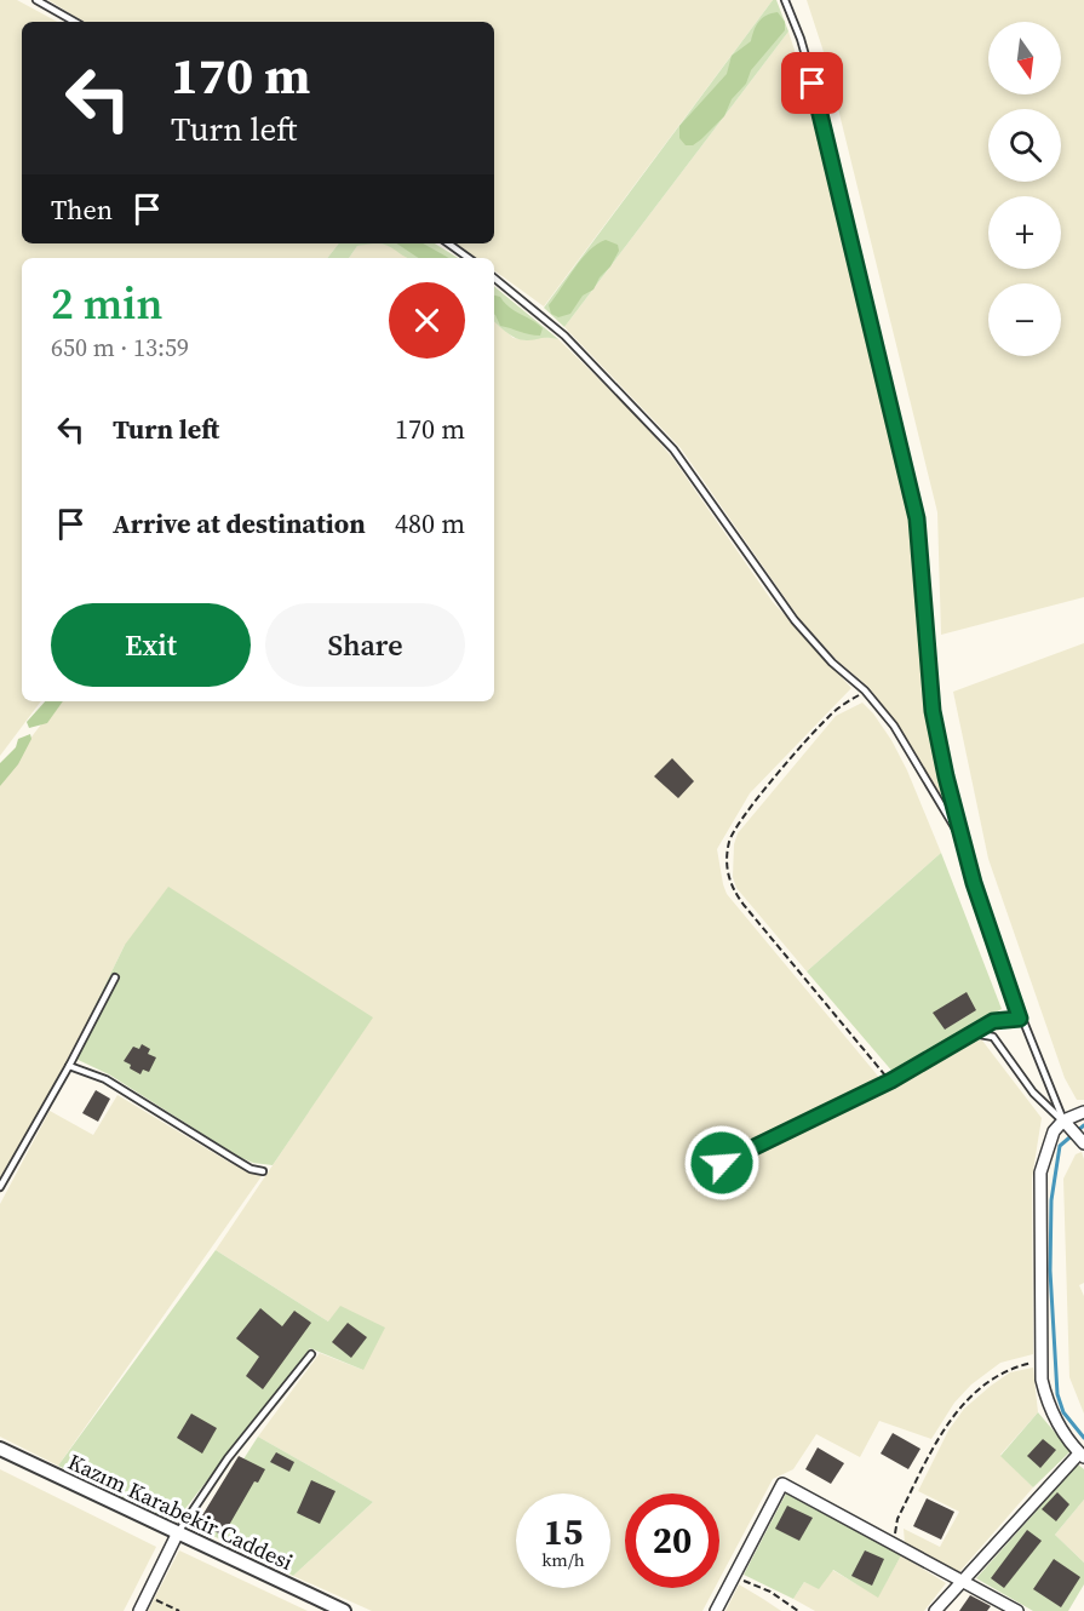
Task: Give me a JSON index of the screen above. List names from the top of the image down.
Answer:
{
  "streets": {
    "street": ["Kazım Karabekir Caddesi"]
  },
  "north": "bottom",
  "page": {
    "map_buttons": ["+", "−"],
    "turn": ["170 m", "Turn left"],
    "then": "Then",
    "heading": ["2 min", "650 m · 13:59"],
    "list": [
      {
        "name": "Turn left",
        "value": "170 m"
      },
      {
        "name": "Arrive at destination",
        "value": "480 m"
      }
    ],
    "buttons": ["Exit", "Share"],
    "speed": "15 km/h",
    "limit": "20"
  }
}
